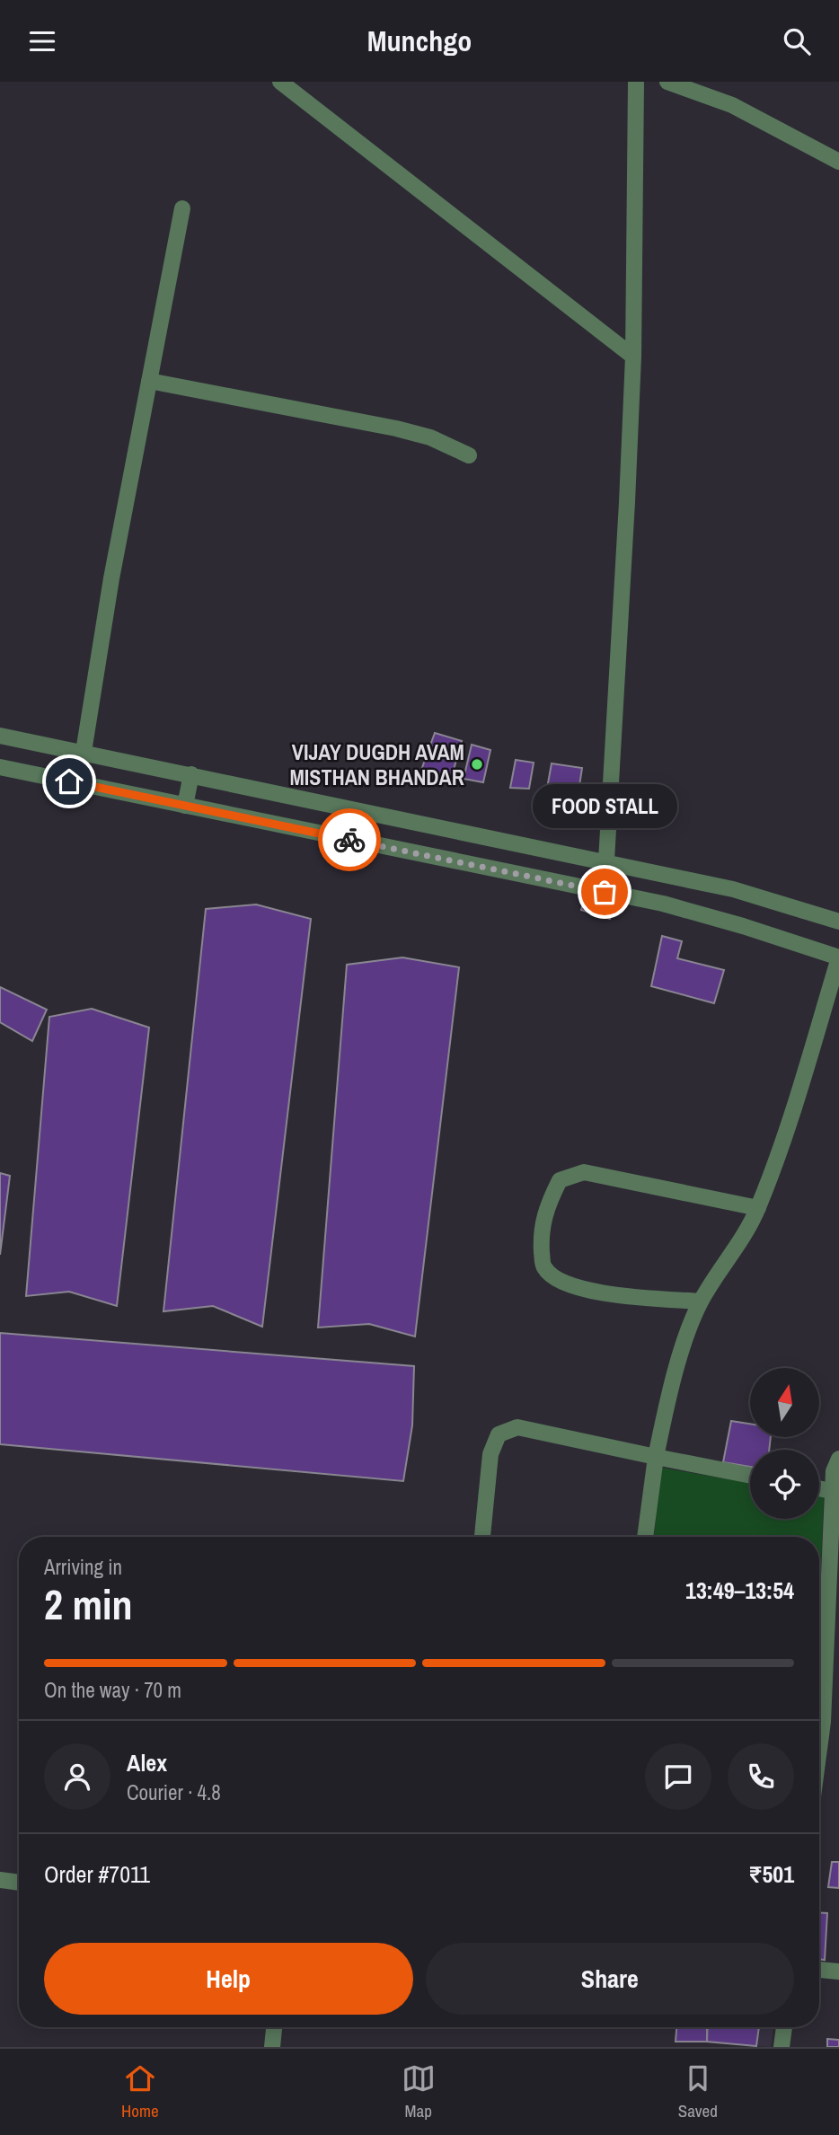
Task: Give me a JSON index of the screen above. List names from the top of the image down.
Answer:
{
  "places": ["VIJAY DUGDH AVAM MISTHAN BHANDAR", "FOOD STALL"],
  "north": "top",
  "page": {
    "header": "Munchgo",
    "bubble": "FOOD STALL",
    "heading": ["2 min", "Arriving in", "13:49–13:54"],
    "panel": [
      "Alex",
      "Courier · 4.8",
      "Order #7011",
      "₹501"
    ],
    "bar": "On the way · 70 m",
    "buttons": ["Help", "Share"],
    "tabs": ["Home", "Map", "Saved"]
  }
}
